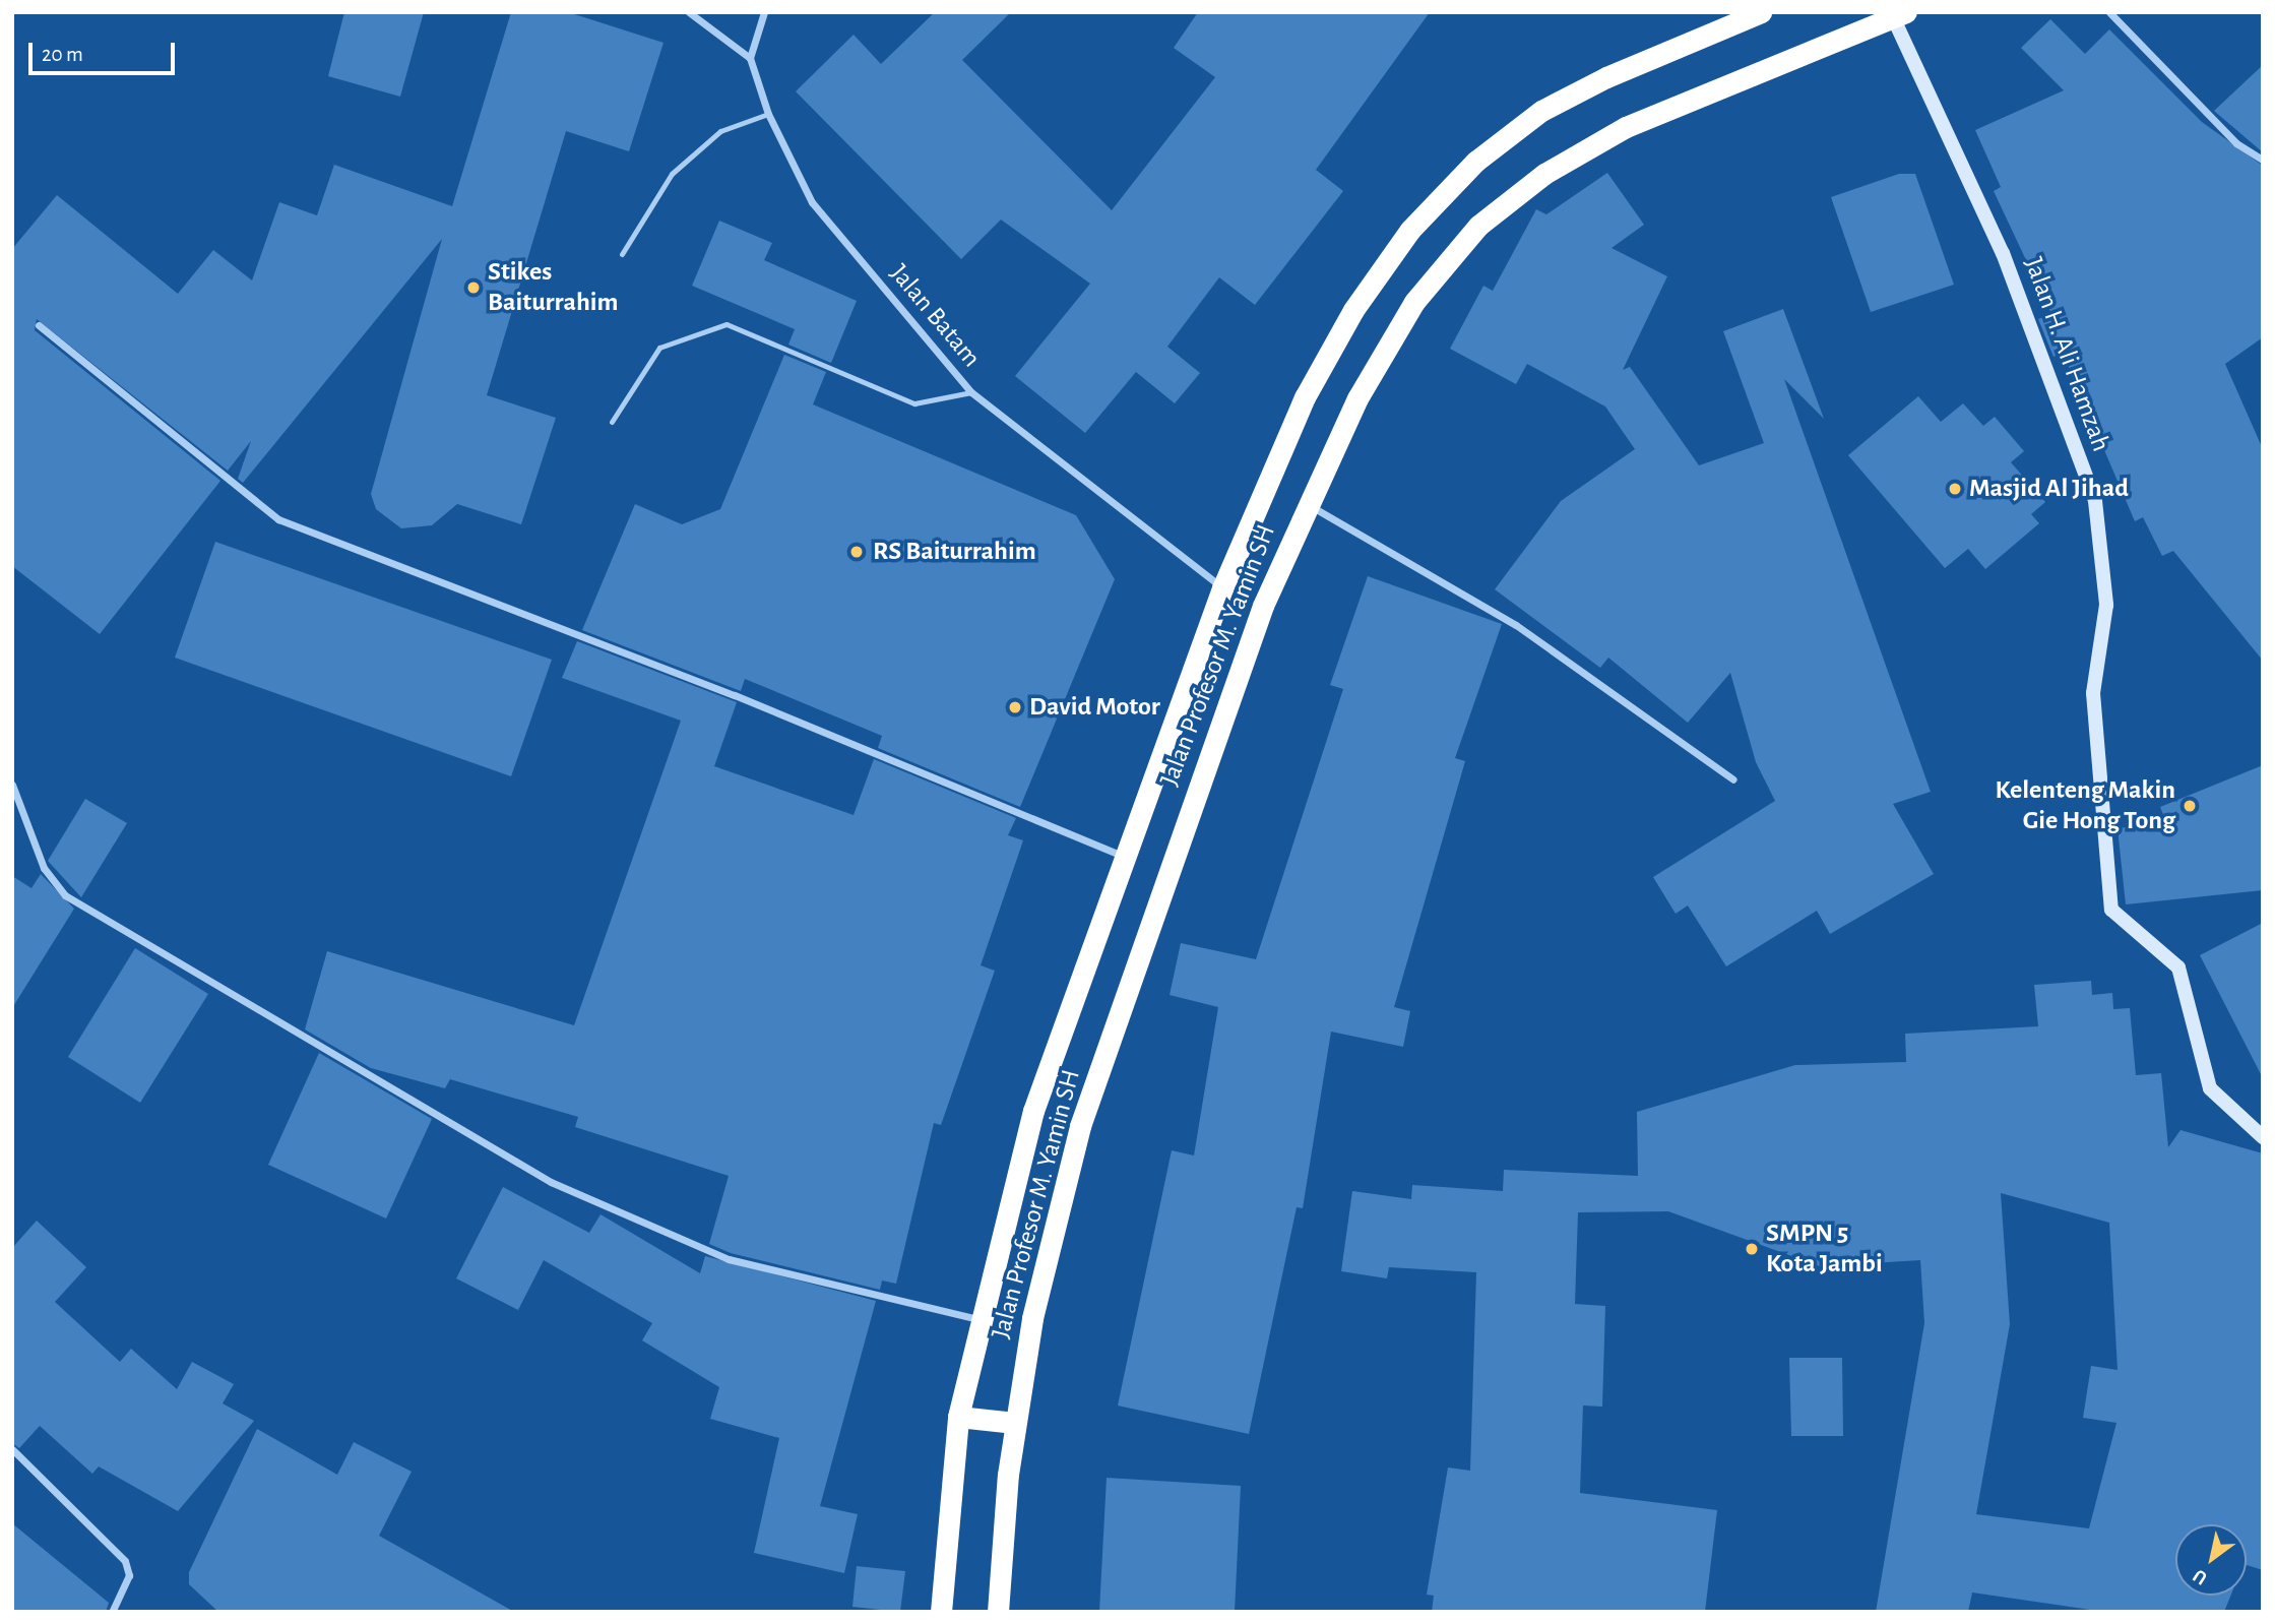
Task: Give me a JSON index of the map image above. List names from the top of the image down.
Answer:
{
  "streets": {
    "highway": ["Jalan Profesor M. Yamin SH"],
    "street": ["Jalan Batam", "Jalan H. Ali Hamzah"]
  },
  "crossings": [
    ["Jalan Batam", "Jalan Profesor M. Yamin SH"],
    ["Jalan H. Ali Hamzah", "Jalan Profesor M. Yamin SH"]
  ],
  "places": [
    "Stikes Baiturrahim",
    "Masjid Al Jihad",
    "RS Baiturrahim",
    "David Motor",
    "Kelenteng Makin Gie Hong Tong",
    "SMPN 5 Kota Jambi"
  ],
  "scale_bar": "20 m",
  "north": "bottom left"
}
